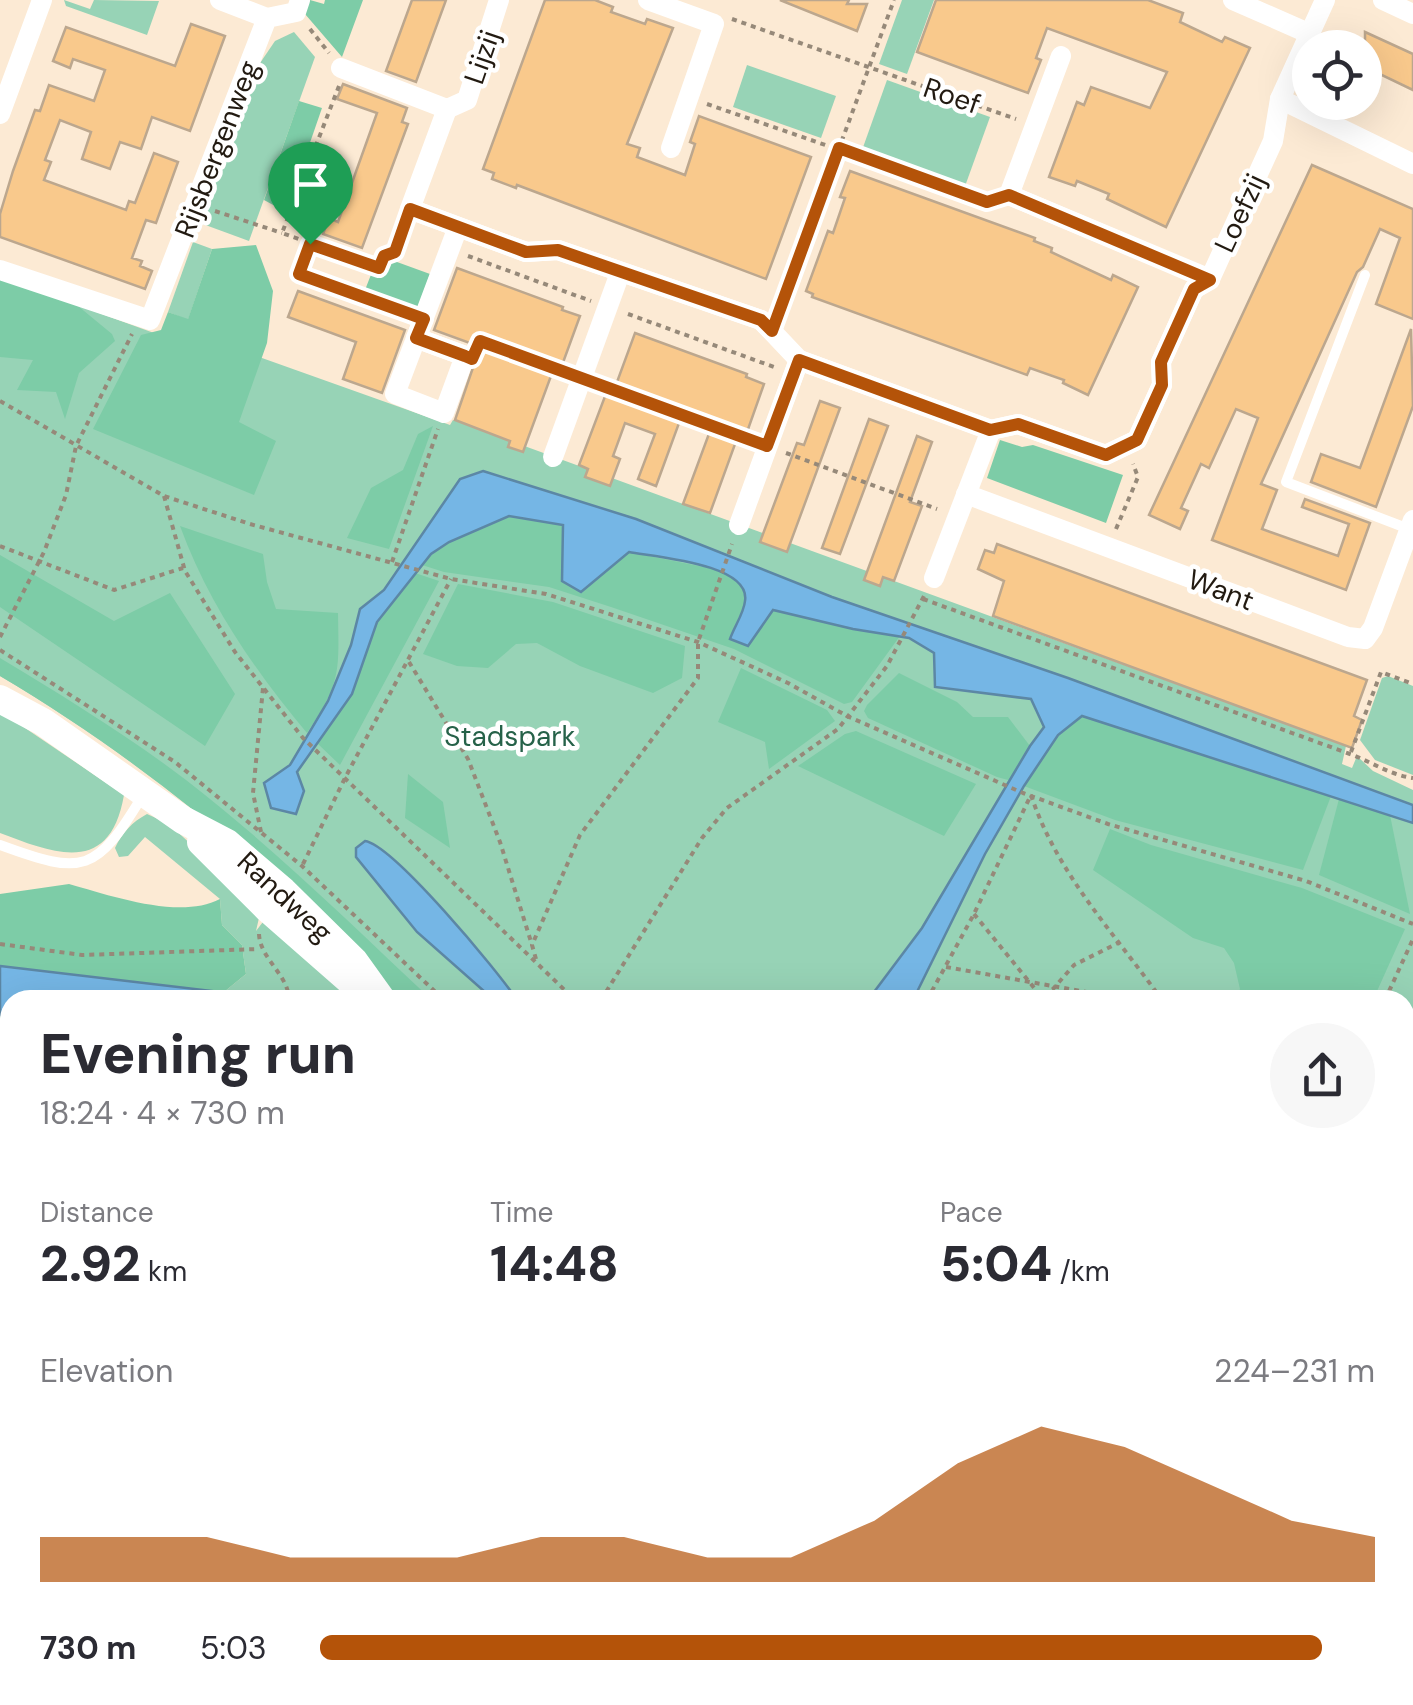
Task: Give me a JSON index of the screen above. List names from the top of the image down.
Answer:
{
  "streets": {
    "main road": ["Randweg"],
    "street": [
      "Lijzij",
      "Rijsbergenweg",
      "Loefzij",
      "Want"
    ],
    "path": ["Roef"]
  },
  "parks": ["Stadspark"],
  "page": {
    "heading": ["Evening run", "18:24 · 4 × 730 m"],
    "stats": [
      ["Distance", "2.92 km"],
      ["Time", "14:48"],
      ["Pace", "5:04 /km"]
    ],
    "chart": ["Elevation", "224–231 m"],
    "list": [
      {
        "name": "730 m",
        "note": "5:03"
      }
    ]
  }
}
